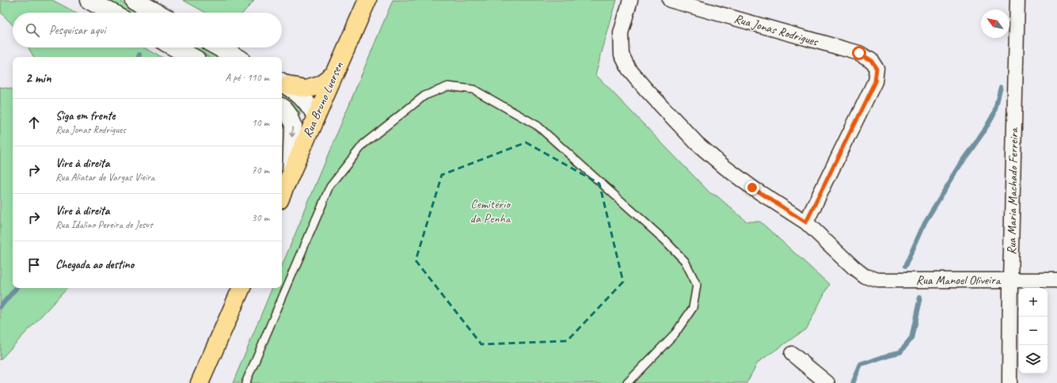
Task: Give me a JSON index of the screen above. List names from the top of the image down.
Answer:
{
  "streets": {
    "main road": ["Rua Bruno Luersen"],
    "street": ["Rua Jonas Rodrigues", "Rua Maria Machado Ferreira", "Rua Manoel Oliveira"]
  },
  "crossings": [
    ["Rua Jonas Rodrigues", "Rua Manoel Oliveira"],
    ["Rua Maria Machado Ferreira", "Rua Manoel Oliveira"]
  ],
  "parks": ["Cemitério da Penha"],
  "north": "top left",
  "page": {
    "search": "Pesquisar aqui",
    "heading": ["2 min", "A pé · 110 m"],
    "list": [
      ["Siga em frente", "Rua Jonas Rodrigues", "10 m"],
      ["Vire à direita", "Rua Aliatar de Vargas Vieira", "70 m"],
      ["Vire à direita", "Rua Idalino Pereira de Jesus", "30 m"],
      "Chegada ao destino"
    ],
    "map_buttons": ["+", "−"]
  }
}
